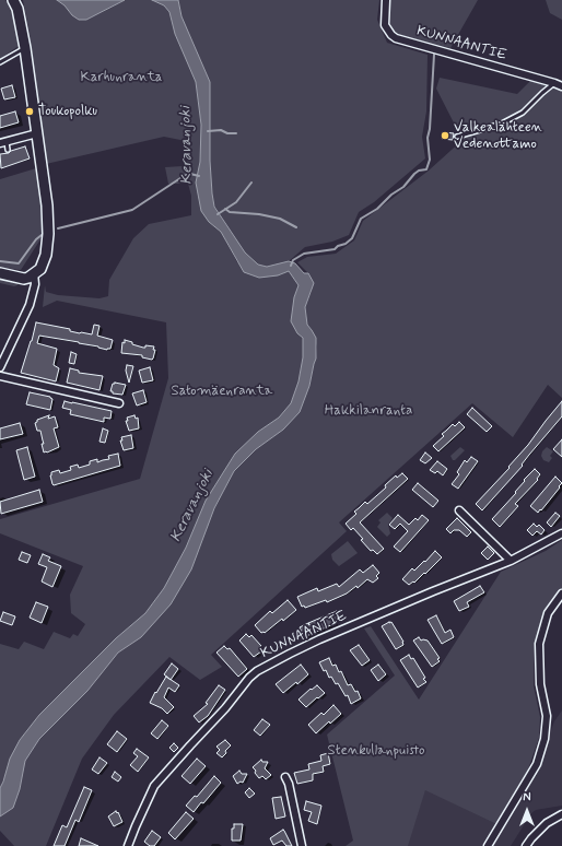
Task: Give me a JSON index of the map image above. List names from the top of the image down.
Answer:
{
  "streets": {
    "street": ["KUNNAANTIE"]
  },
  "water": ["Keravanjoki"],
  "parks": [
    "Karhunranta",
    "Satomäenranta",
    "Hakkilanranta",
    "Stenkullanpuisto"
  ],
  "places": ["Toukopolku", "Valkealähteen Vedenottamo"],
  "north": "top"
}
